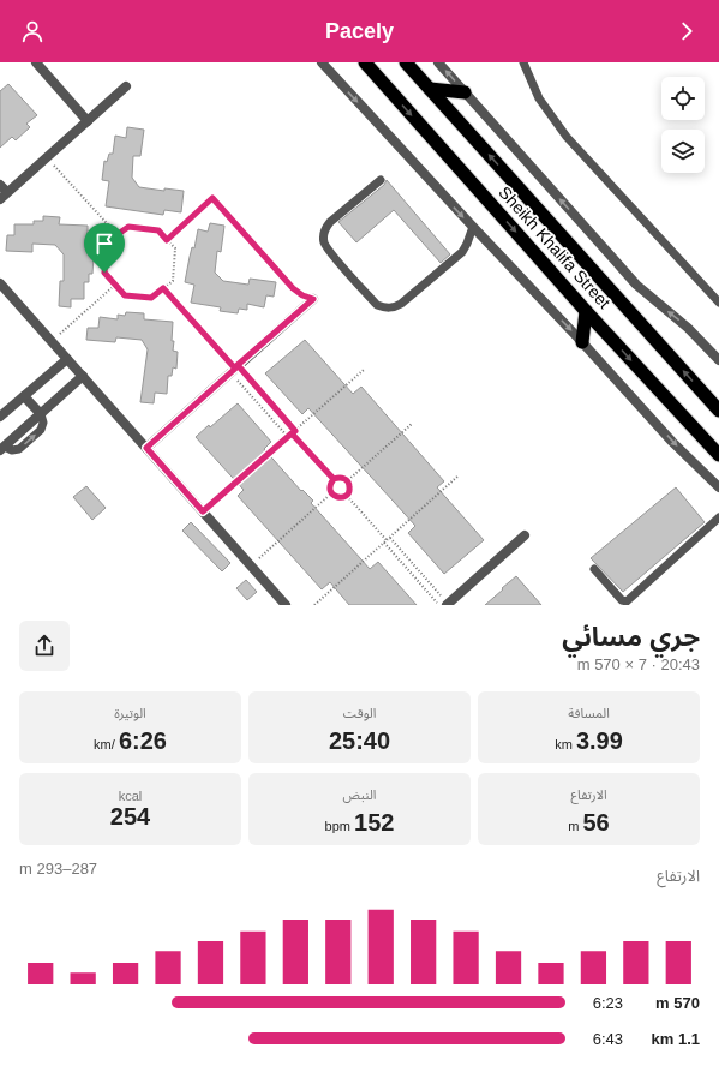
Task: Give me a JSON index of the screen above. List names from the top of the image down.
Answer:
{
  "streets": {
    "highway": ["Sheikh Khalifa Street"]
  },
  "page": {
    "header": "Pacely",
    "heading": ["جري مسائي", "20:43 · 7 × 570 m"],
    "stats": [
      ["المسافة", "3.99 km"],
      ["الوقت", "25:40"],
      ["الوتيرة", "6:26 /km"],
      ["الارتفاع", "56 m"],
      ["النبض", "152 bpm"],
      ["kcal", "254"]
    ],
    "chart": ["الارتفاع", "287–293 m"],
    "list": [
      {
        "name": "570 m",
        "note": "6:23"
      },
      {
        "name": "1.1 km",
        "note": "6:43"
      }
    ]
  }
}
